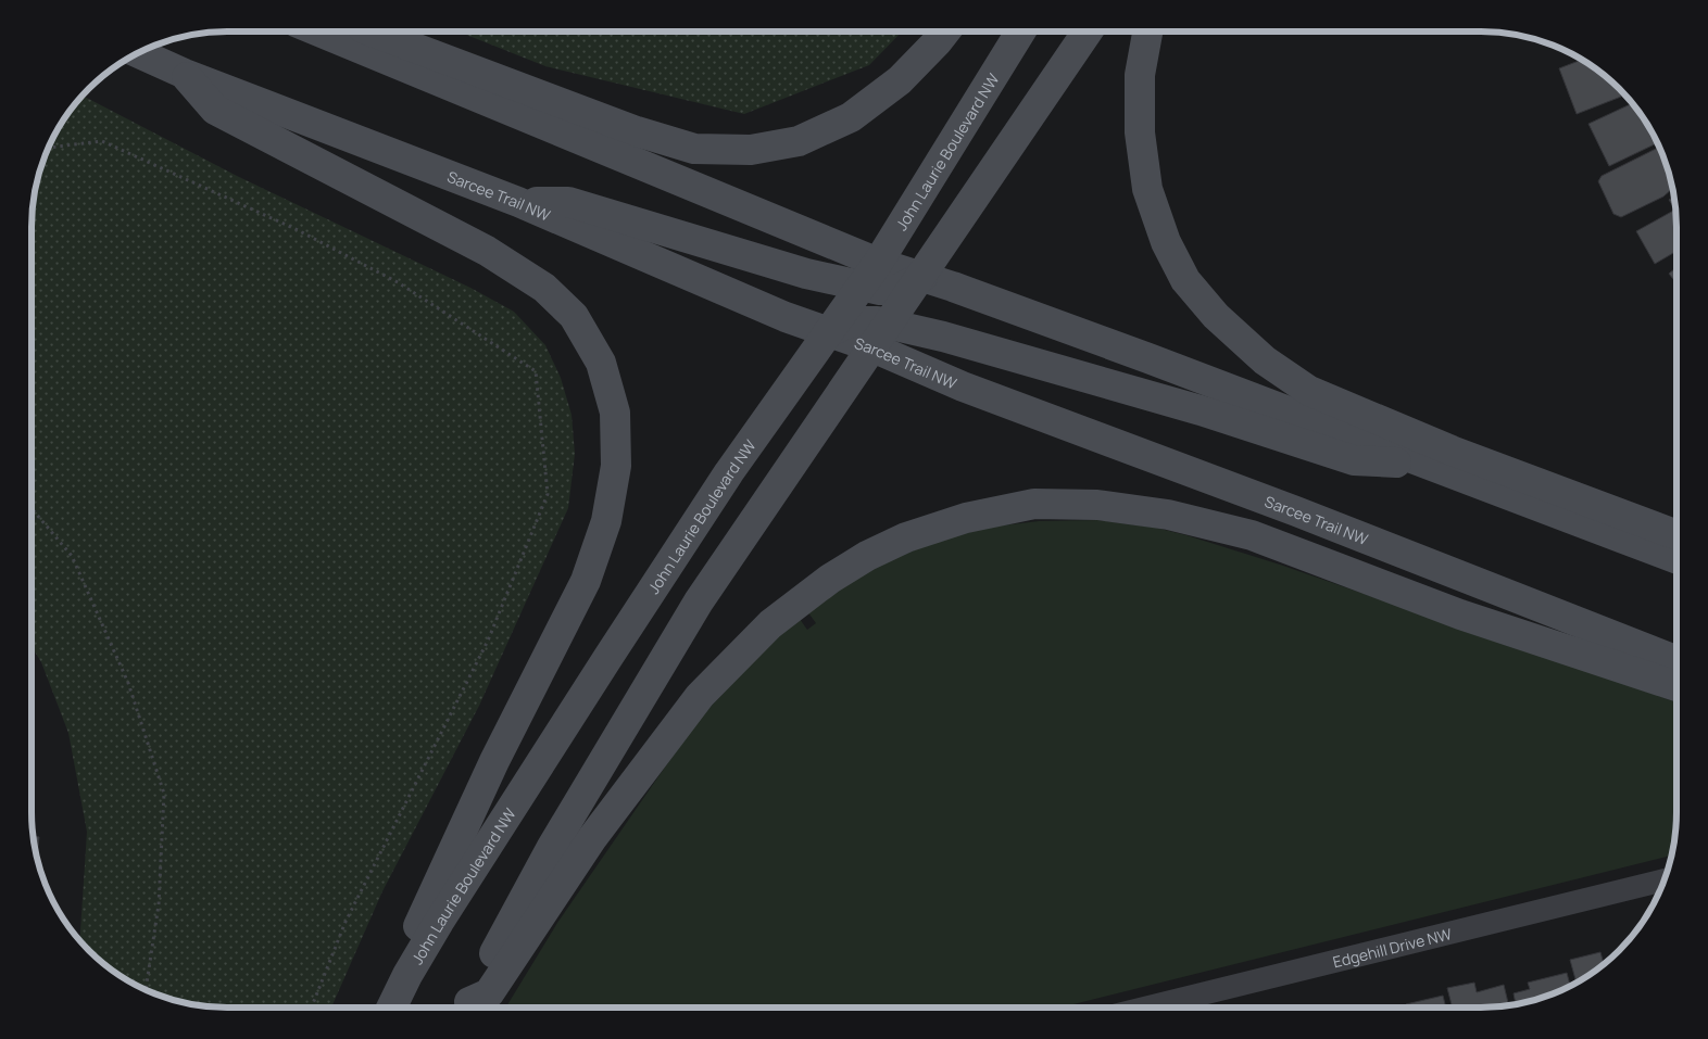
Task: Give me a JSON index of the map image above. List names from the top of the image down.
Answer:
{
  "streets": {
    "main road": ["John Laurie Boulevard NW", "Sarcee Trail NW"],
    "street": ["Edgehill Drive NW"]
  },
  "crossings": [
    ["John Laurie Boulevard NW", "Sarcee Trail NW"]
  ]
}
